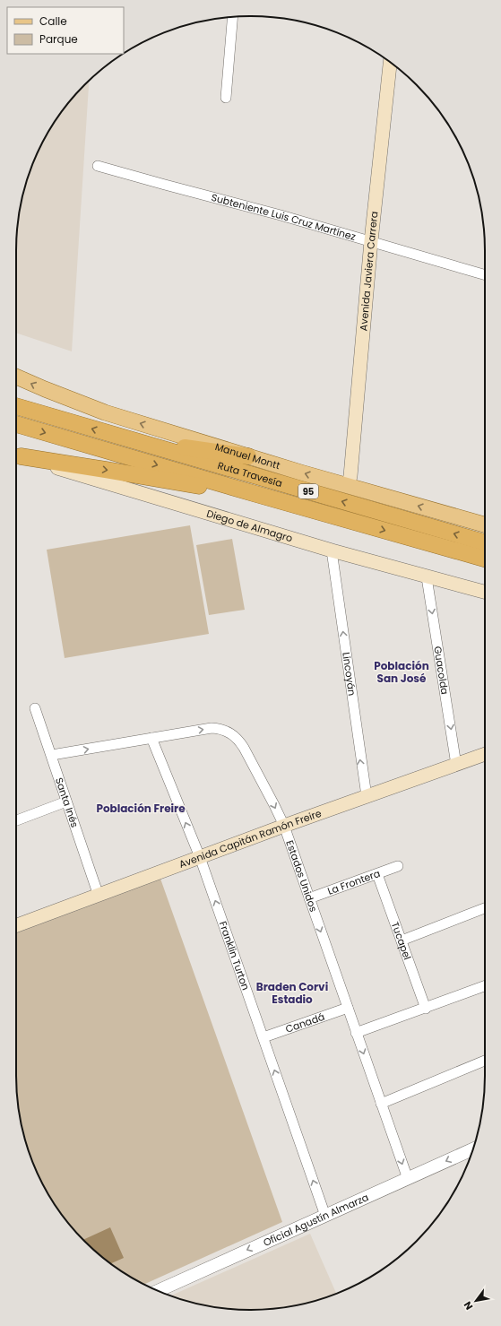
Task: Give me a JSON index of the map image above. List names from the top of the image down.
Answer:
{
  "streets": {
    "highway": ["Ruta Travesía", "95"],
    "main road": [
      "Avenida Javiera Carrera",
      "Manuel Montt",
      "Diego de Almagro",
      "Avenida Capitán Ramón Freire"
    ],
    "street": [
      "Subteniente Luis Cruz Martínez",
      "Guacolda",
      "Lincoyán",
      "Santa Inés",
      "Estados Unidos",
      "La Frontera",
      "Tucapel",
      "Franklin Turton",
      "Canadá",
      "Oficial Agustín Almarza"
    ]
  },
  "crossings": [
    ["Subteniente Luis Cruz Martínez", "Avenida Javiera Carrera"],
    ["Avenida Javiera Carrera", "Manuel Montt"],
    ["Diego de Almagro", "Guacolda"],
    ["Diego de Almagro", "Lincoyán"],
    ["Guacolda", "Avenida Capitán Ramón Freire"],
    ["Lincoyán", "Avenida Capitán Ramón Freire"],
    ["Santa Inés", "Avenida Capitán Ramón Freire"],
    ["Santa Inés", "Estados Unidos"],
    ["Avenida Capitán Ramón Freire", "Estados Unidos"],
    ["Avenida Capitán Ramón Freire", "Franklin Turton"],
    ["Estados Unidos", "La Frontera"],
    ["Estados Unidos", "Franklin Turton"],
    ["Estados Unidos", "Canadá"],
    ["Estados Unidos", "Oficial Agustín Almarza"],
    ["La Frontera", "Tucapel"],
    ["Franklin Turton", "Canadá"],
    ["Franklin Turton", "Oficial Agustín Almarza"]
  ],
  "one_way": [
    "Manuel Montt",
    "Guacolda",
    "Lincoyán",
    "Estados Unidos",
    "Franklin Turton",
    "Oficial Agustín Almarza"
  ],
  "districts": ["Población San José", "Población Freire", "Braden Corvi Estadio"],
  "legend": ["Calle", "Parque"],
  "north": "bottom left"
}
